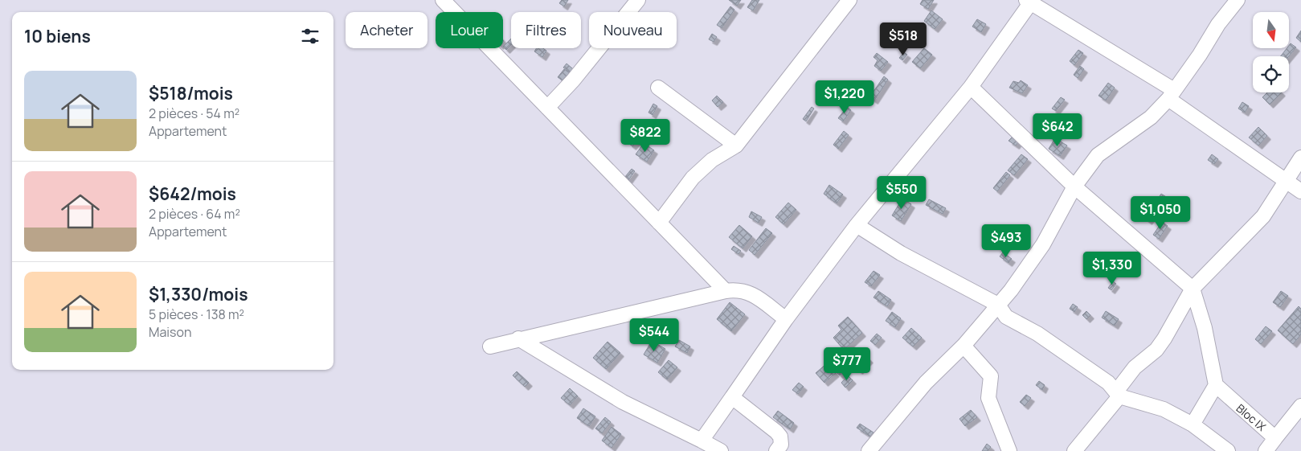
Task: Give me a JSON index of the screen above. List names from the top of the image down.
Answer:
{
  "streets": {
    "street": ["Bloc IX"]
  },
  "north": "bottom",
  "page": {
    "chip": [
      "Acheter",
      "Louer",
      "Filtres",
      "Nouveau"
    ],
    "heading": "10 biens",
    "price": [
      "$518",
      "$1,220",
      "$642",
      "$822",
      "$550",
      "$1,050",
      "$493",
      "$1,330",
      "$544",
      "$777"
    ],
    "list": [
      {
        "name": "$518/mois",
        "note": "2 pièces · 54 m² · Appartement"
      },
      {
        "name": "$642/mois",
        "note": "2 pièces · 64 m² · Appartement"
      },
      {
        "name": "$1,330/mois",
        "note": "5 pièces · 138 m² · Maison"
      }
    ]
  }
}
